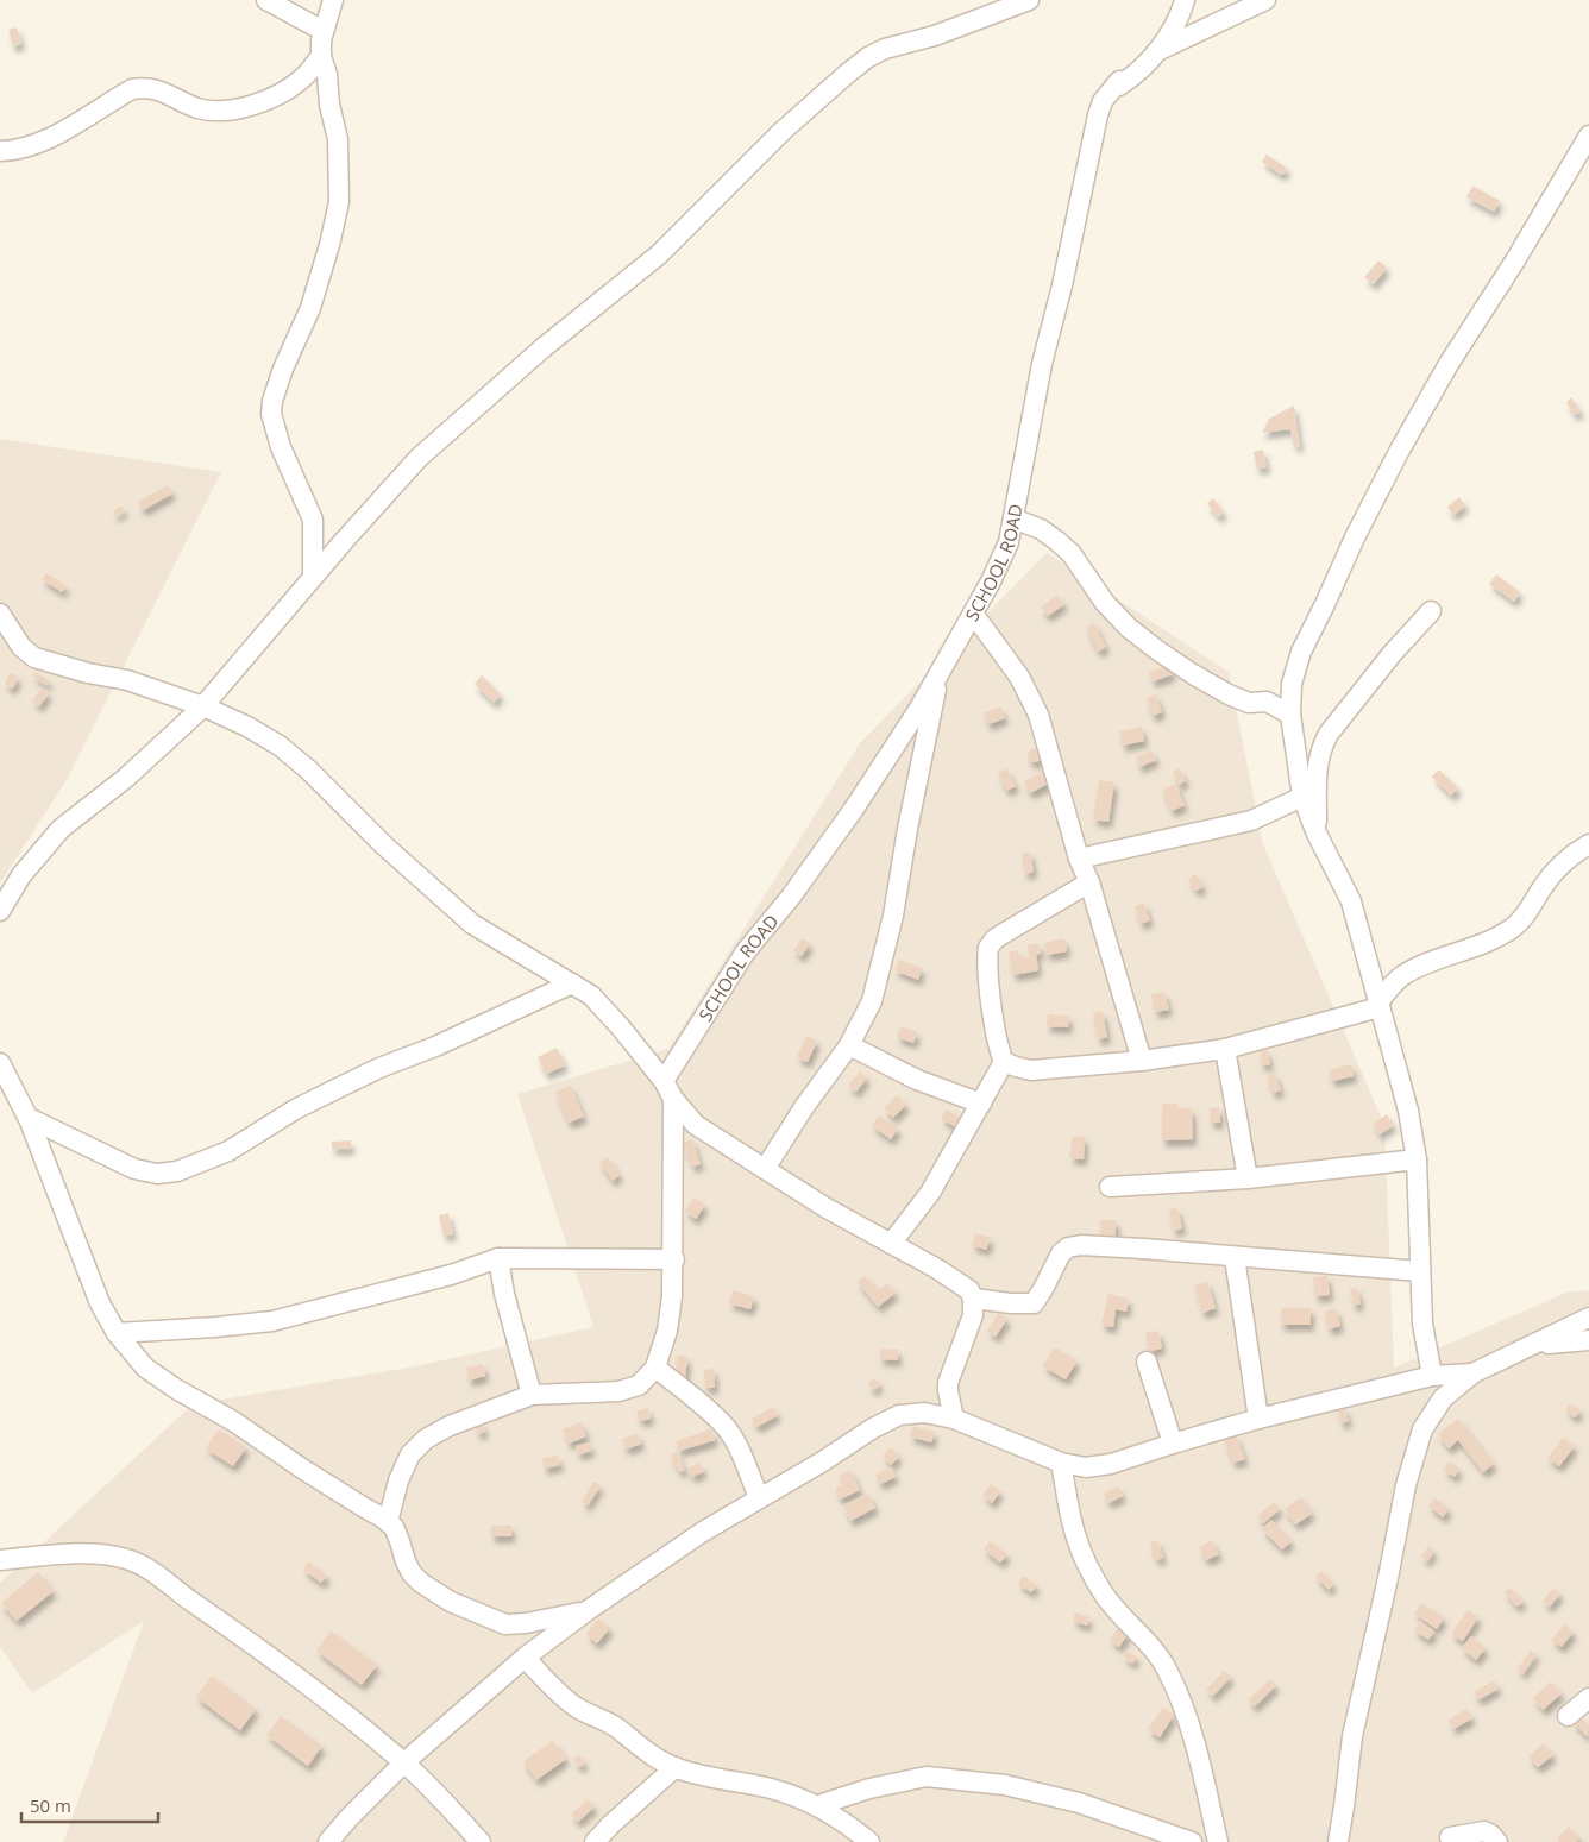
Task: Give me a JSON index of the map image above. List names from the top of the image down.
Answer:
{
  "streets": {
    "street": ["SCHOOL ROAD"]
  },
  "scale_bar": "50 m"
}
